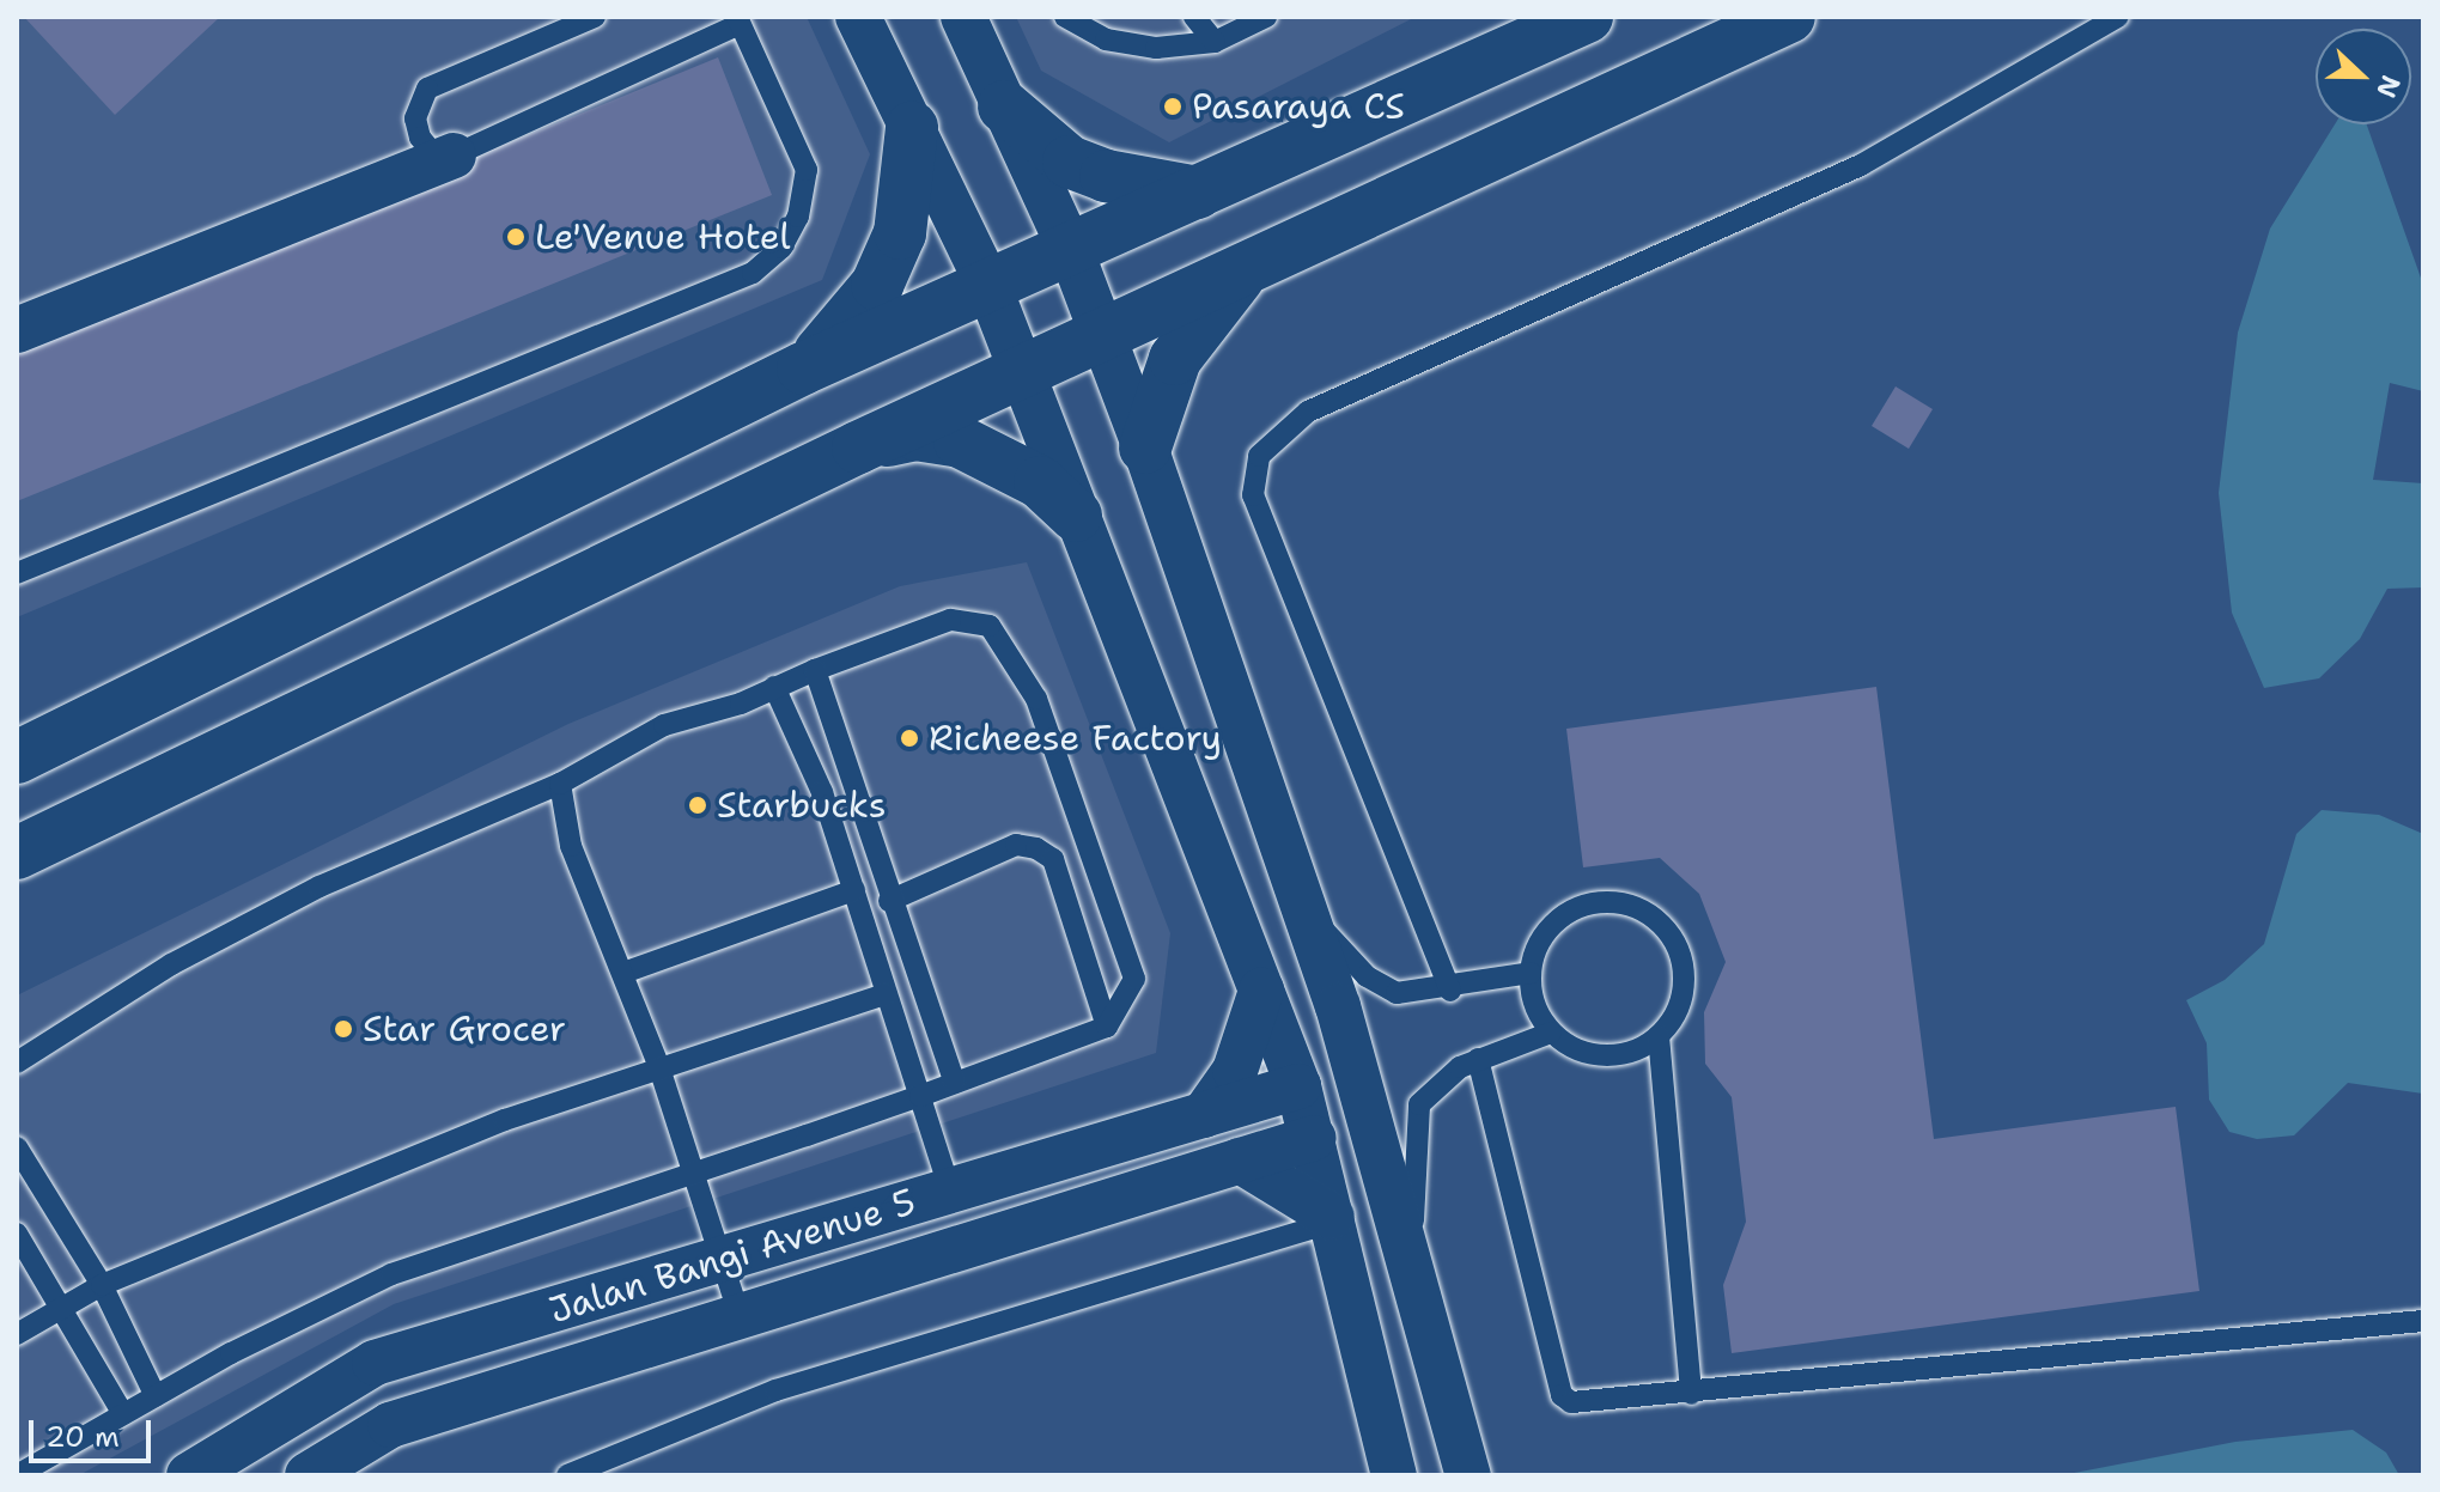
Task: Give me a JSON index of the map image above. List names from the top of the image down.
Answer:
{
  "streets": {
    "street": ["Jalan Bangi Avenue 5"]
  },
  "places": [
    "Pasaraya CS",
    "Le'Venue Hotel",
    "Richeese Factory",
    "Starbucks",
    "Star Grocer"
  ],
  "scale_bar": "20 m",
  "north": "right"
}
